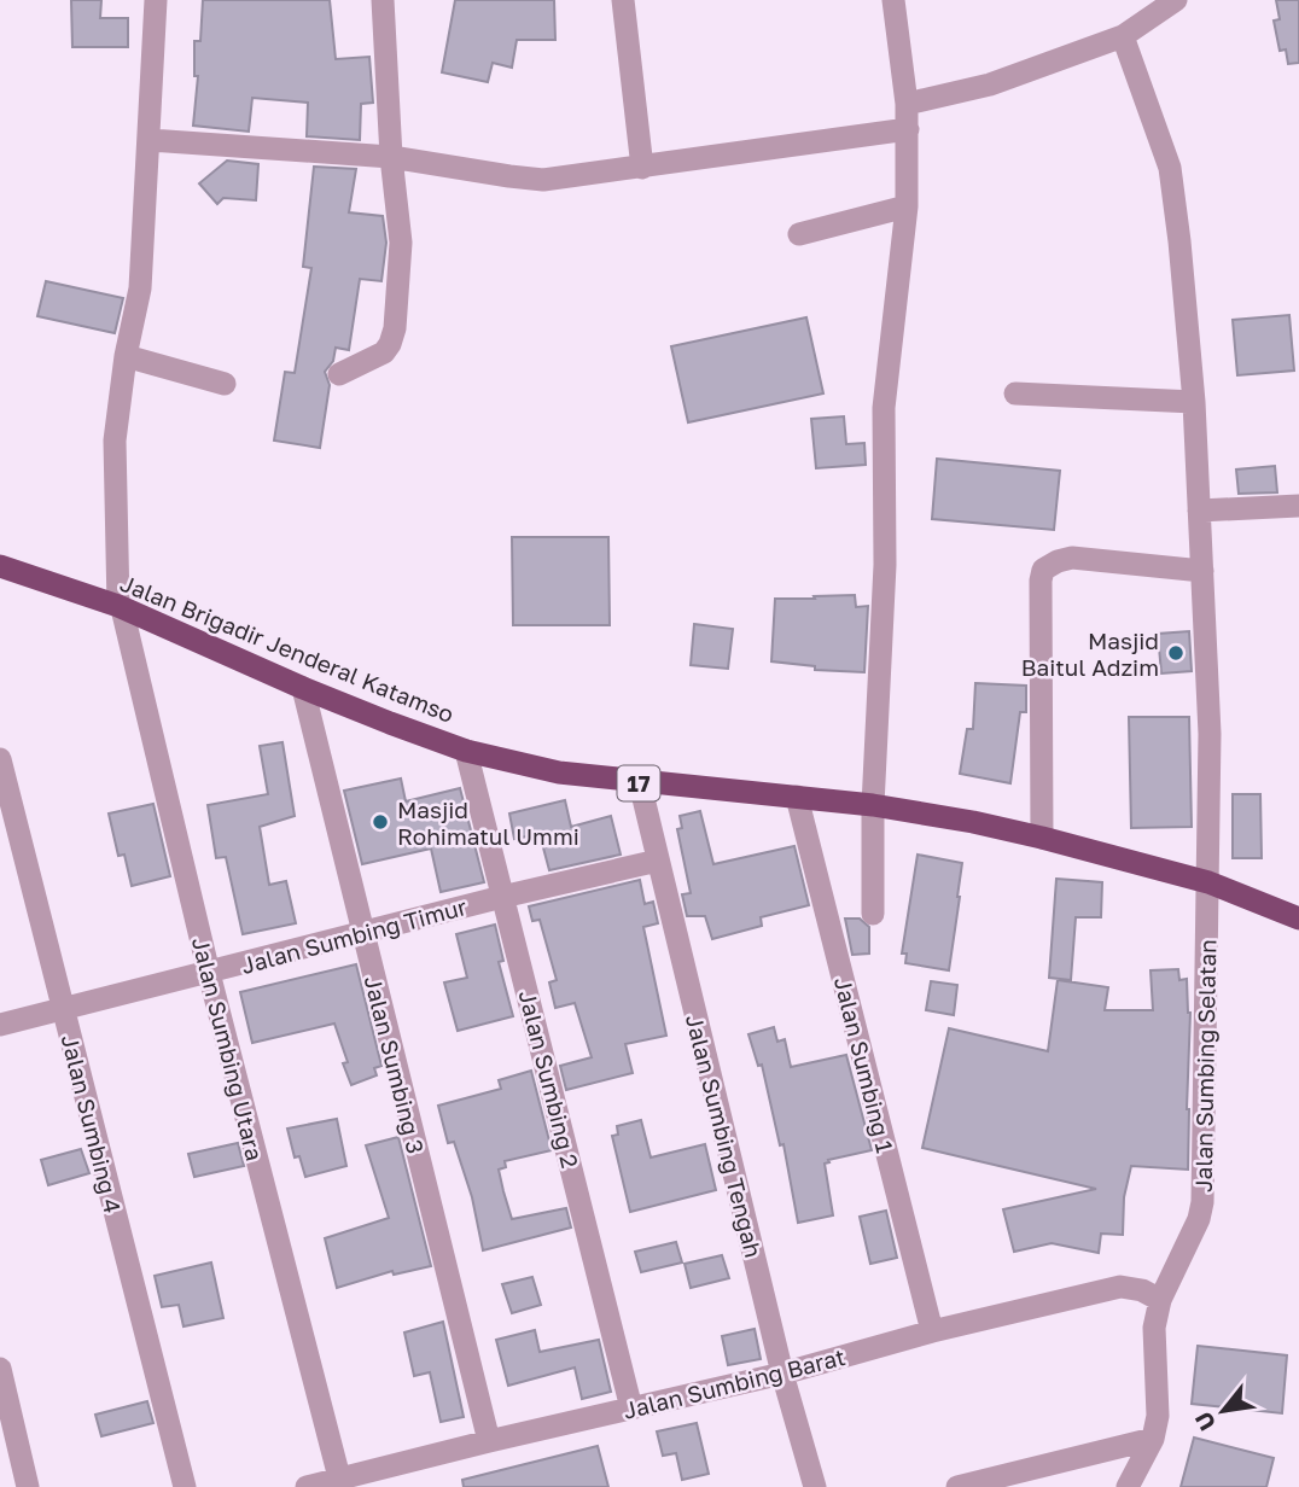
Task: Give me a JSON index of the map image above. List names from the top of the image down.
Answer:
{
  "streets": {
    "highway": ["Jalan Brigadir Jenderal Katamso", "17"],
    "street": [
      "Jalan Sumbing Timur",
      "Jalan Sumbing Utara",
      "Jalan Sumbing 3",
      "Jalan Sumbing 1",
      "Jalan Sumbing Selatan",
      "Jalan Sumbing 2",
      "Jalan Sumbing 4",
      "Jalan Sumbing Tengah",
      "Jalan Sumbing Barat"
    ]
  },
  "crossings": [
    ["Jalan Brigadir Jenderal Katamso", "Jalan Sumbing Utara"],
    ["Jalan Brigadir Jenderal Katamso", "Jalan Sumbing 3"],
    ["Jalan Brigadir Jenderal Katamso", "Jalan Sumbing 1"],
    ["Jalan Brigadir Jenderal Katamso", "Jalan Sumbing Selatan"],
    ["Jalan Brigadir Jenderal Katamso", "Jalan Sumbing 2"],
    ["Jalan Brigadir Jenderal Katamso", "Jalan Sumbing Tengah"],
    ["Jalan Sumbing Timur", "Jalan Sumbing Utara"],
    ["Jalan Sumbing Timur", "Jalan Sumbing 3"],
    ["Jalan Sumbing Timur", "Jalan Sumbing 2"],
    ["Jalan Sumbing Timur", "Jalan Sumbing 4"],
    ["Jalan Sumbing Timur", "Jalan Sumbing Tengah"],
    ["Jalan Sumbing Utara", "Jalan Sumbing Barat"],
    ["Jalan Sumbing 3", "Jalan Sumbing Barat"],
    ["Jalan Sumbing 1", "Jalan Sumbing Barat"],
    ["Jalan Sumbing Selatan", "Jalan Sumbing Barat"],
    ["Jalan Sumbing 2", "Jalan Sumbing Barat"],
    ["Jalan Sumbing Tengah", "Jalan Sumbing Barat"]
  ],
  "places": ["Masjid Baitul Adzim", "Masjid Rohimatul Ummi"],
  "north": "bottom left"
}
